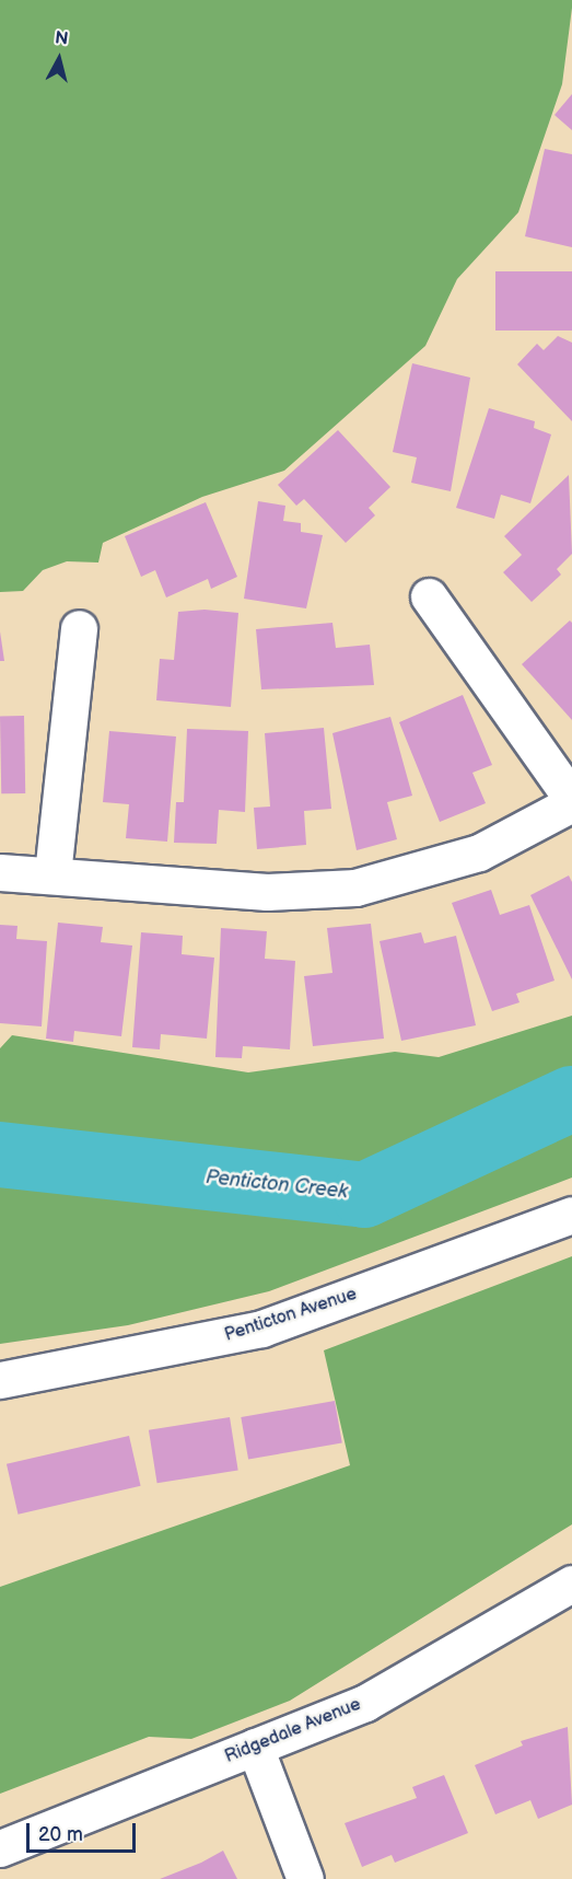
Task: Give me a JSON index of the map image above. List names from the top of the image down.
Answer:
{
  "streets": {
    "street": ["Penticton Avenue", "Ridgedale Avenue"]
  },
  "water": ["Penticton Creek"],
  "scale_bar": "20 m",
  "north": "top"
}
